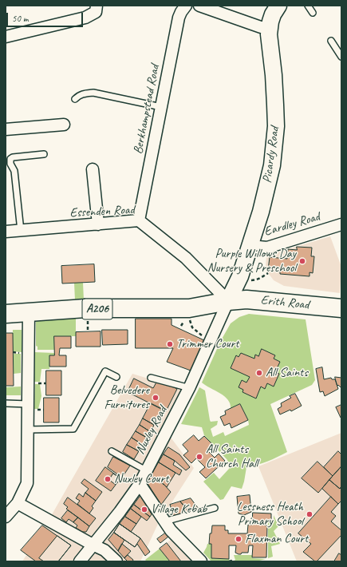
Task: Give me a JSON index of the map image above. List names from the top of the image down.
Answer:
{
  "streets": {
    "main road": ["Picardy Road", "Erith Road", "A206"],
    "street": [
      "Berkhampstead Road",
      "Essenden Road",
      "Eardley Road",
      "Nuxley Road"
    ]
  },
  "crossings": [
    ["Berkhampstead Road", "Essenden Road"],
    ["Picardy Road", "Essenden Road"],
    ["Picardy Road", "Eardley Road"],
    ["Picardy Road", "Erith Road"],
    ["Picardy Road", "A206"],
    ["Picardy Road", "Nuxley Road"],
    ["Essenden Road", "Erith Road"],
    ["Essenden Road", "A206"],
    ["Essenden Road", "Nuxley Road"],
    ["Erith Road", "A206"],
    ["Erith Road", "Nuxley Road"],
    ["A206", "Nuxley Road"]
  ],
  "places": [
    "Purple Willows Day Nursery & Preschool",
    "Trimmer Court",
    "All Saints",
    "Belvedere Furnitures",
    "All Saints Church Hall",
    "Nuxley Court",
    "Village Kebab",
    "Lessness Heath Primary School",
    "Flaxman Court"
  ],
  "scale_bar": "50 m"
}
